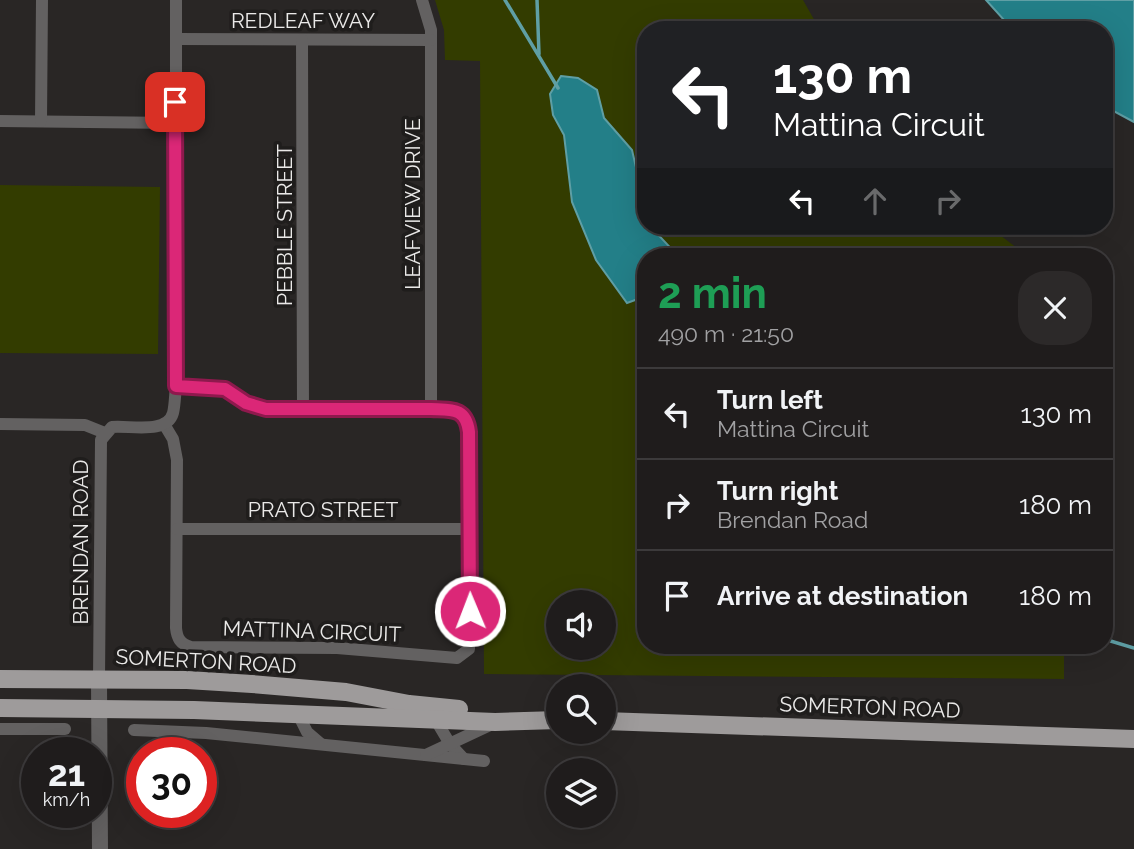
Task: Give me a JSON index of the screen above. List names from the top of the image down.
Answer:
{
  "streets": {
    "main road": ["SOMERTON ROAD"],
    "street": [
      "REDLEAF WAY",
      "LEAFVIEW DRIVE",
      "PEBBLE STREET",
      "PRATO STREET",
      "BRENDAN ROAD",
      "MATTINA CIRCUIT"
    ]
  },
  "crossings": [
    ["REDLEAF WAY", "LEAFVIEW DRIVE"],
    ["REDLEAF WAY", "PEBBLE STREET"],
    ["LEAFVIEW DRIVE", "MATTINA CIRCUIT"],
    ["PEBBLE STREET", "MATTINA CIRCUIT"],
    ["PRATO STREET", "MATTINA CIRCUIT"],
    ["BRENDAN ROAD", "MATTINA CIRCUIT"],
    ["BRENDAN ROAD", "SOMERTON ROAD"]
  ],
  "page": {
    "turn": ["130 m", "Mattina Circuit"],
    "heading": ["2 min", "490 m · 21:50"],
    "list": [
      {
        "name": "Turn left",
        "note": "Mattina Circuit",
        "value": "130 m"
      },
      {
        "name": "Turn right",
        "note": "Brendan Road",
        "value": "180 m"
      },
      {
        "name": "Arrive at destination",
        "value": "180 m"
      }
    ],
    "speed": "21 km/h",
    "limit": "30"
  }
}
